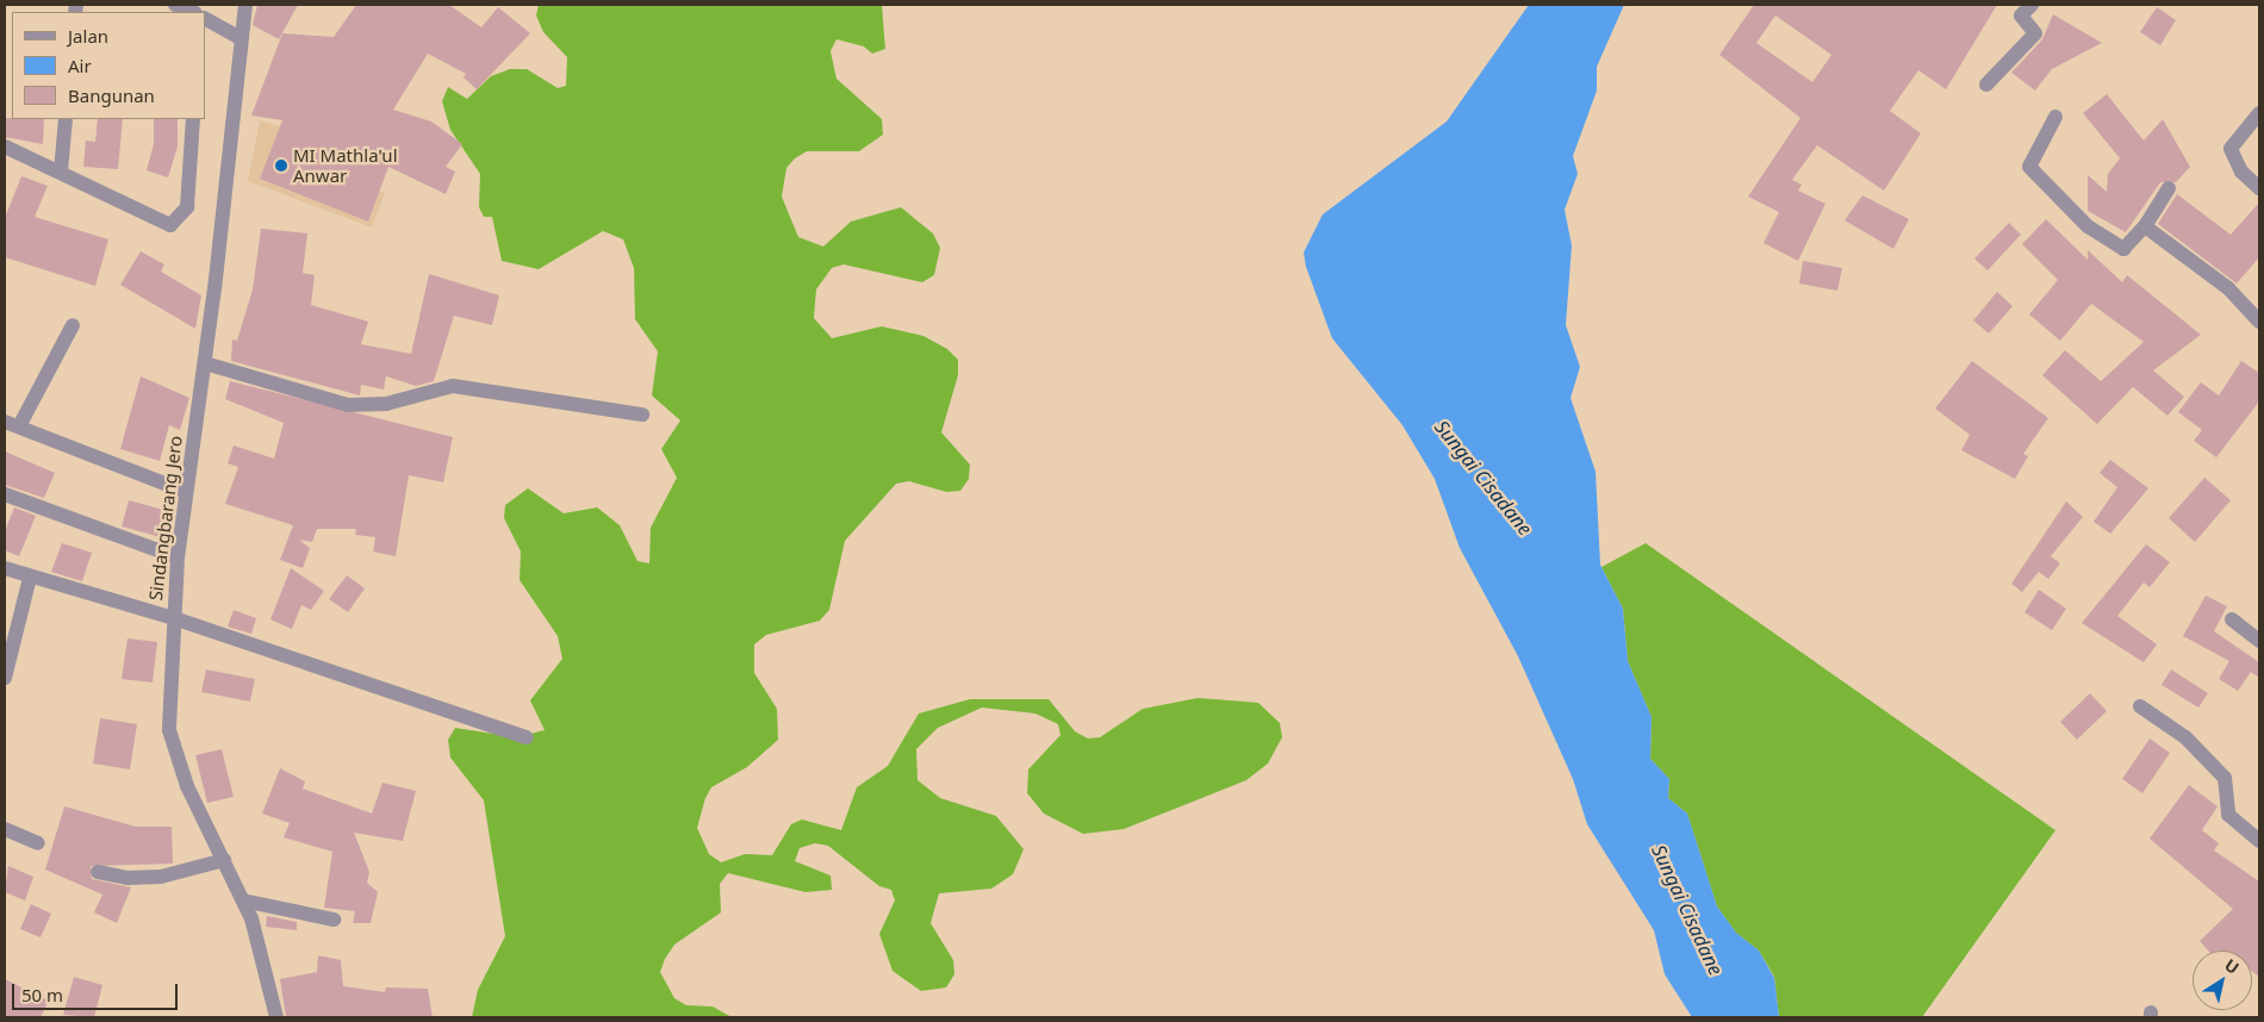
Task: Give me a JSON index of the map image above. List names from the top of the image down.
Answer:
{
  "streets": {
    "street": ["Sindangbarang Jero"]
  },
  "water": ["Sungai Cisadane"],
  "places": ["MI Mathla'ul Anwar"],
  "legend": ["Jalan", "Air", "Bangunan"],
  "scale_bar": "50 m",
  "north": "top right"
}
